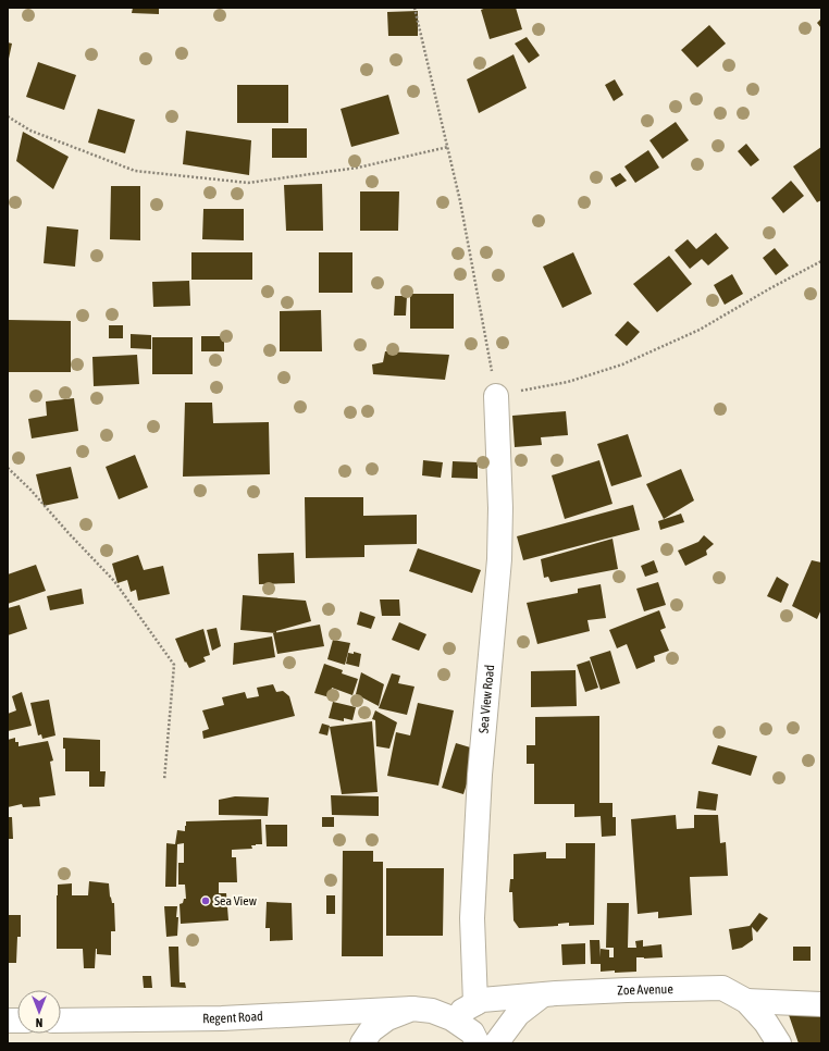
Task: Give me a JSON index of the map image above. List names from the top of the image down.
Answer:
{
  "streets": {
    "street": ["Sea View Road", "Zoe Avenue", "Regent Road"]
  },
  "crossings": [
    ["Sea View Road", "Zoe Avenue"],
    ["Zoe Avenue", "Regent Road"]
  ],
  "places": ["Sea View"],
  "north": "bottom"
}
